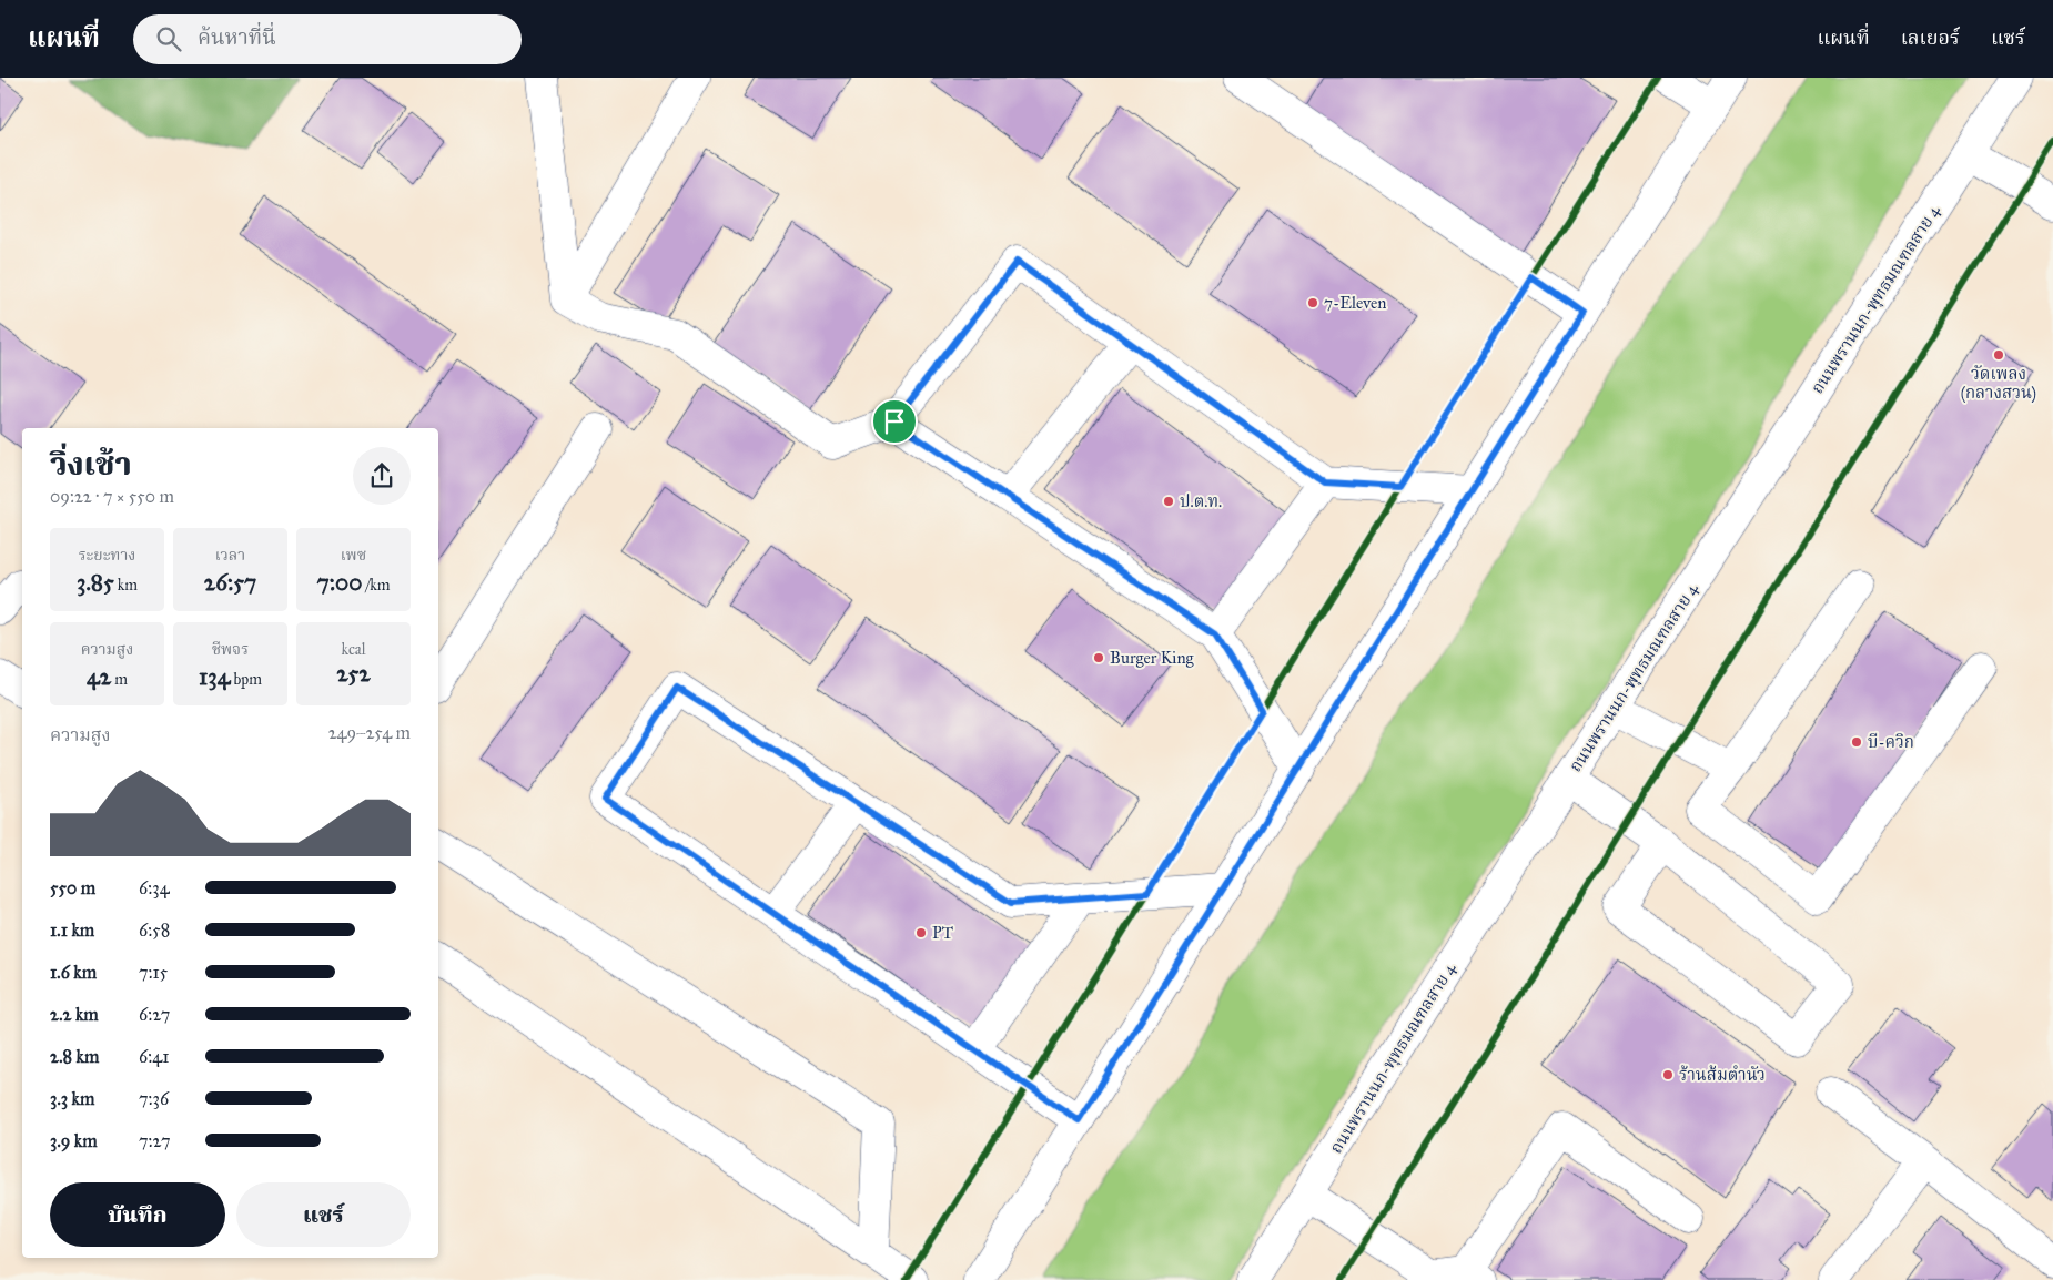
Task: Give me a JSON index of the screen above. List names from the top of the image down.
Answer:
{
  "streets": {
    "main road": ["ถนนพรานนก-พุทธมณฑลสาย 4"]
  },
  "places": [
    "7-Eleven",
    "วัดเพลง (กลางสวน)",
    "ป.ต.ท.",
    "Burger King",
    "บี-ควิก",
    "PT",
    "ร้านส้มตำนัว"
  ],
  "page": {
    "header": "แผนที่",
    "search": "ค้นหาที่นี่",
    "nav": ["แผนที่", "เลเยอร์", "แชร์"],
    "heading": ["วิ่งเช้า", "09:22 · 7 × 550 m"],
    "stats": [
      ["ระยะทาง", "3.85 km"],
      ["เวลา", "26:57"],
      ["เพซ", "7:00 /km"],
      ["ความสูง", "42 m"],
      ["ชีพจร", "134 bpm"],
      ["kcal", "252"]
    ],
    "chart": ["ความสูง", "249–254 m"],
    "list": [
      {
        "name": "550 m",
        "note": "6:34"
      },
      {
        "name": "1.1 km",
        "note": "6:58"
      },
      {
        "name": "1.6 km",
        "note": "7:15"
      },
      {
        "name": "2.2 km",
        "note": "6:27"
      },
      {
        "name": "2.8 km",
        "note": "6:41"
      },
      {
        "name": "3.3 km",
        "note": "7:36"
      },
      {
        "name": "3.9 km",
        "note": "7:27"
      }
    ],
    "buttons": ["บันทึก", "แชร์"]
  }
}
